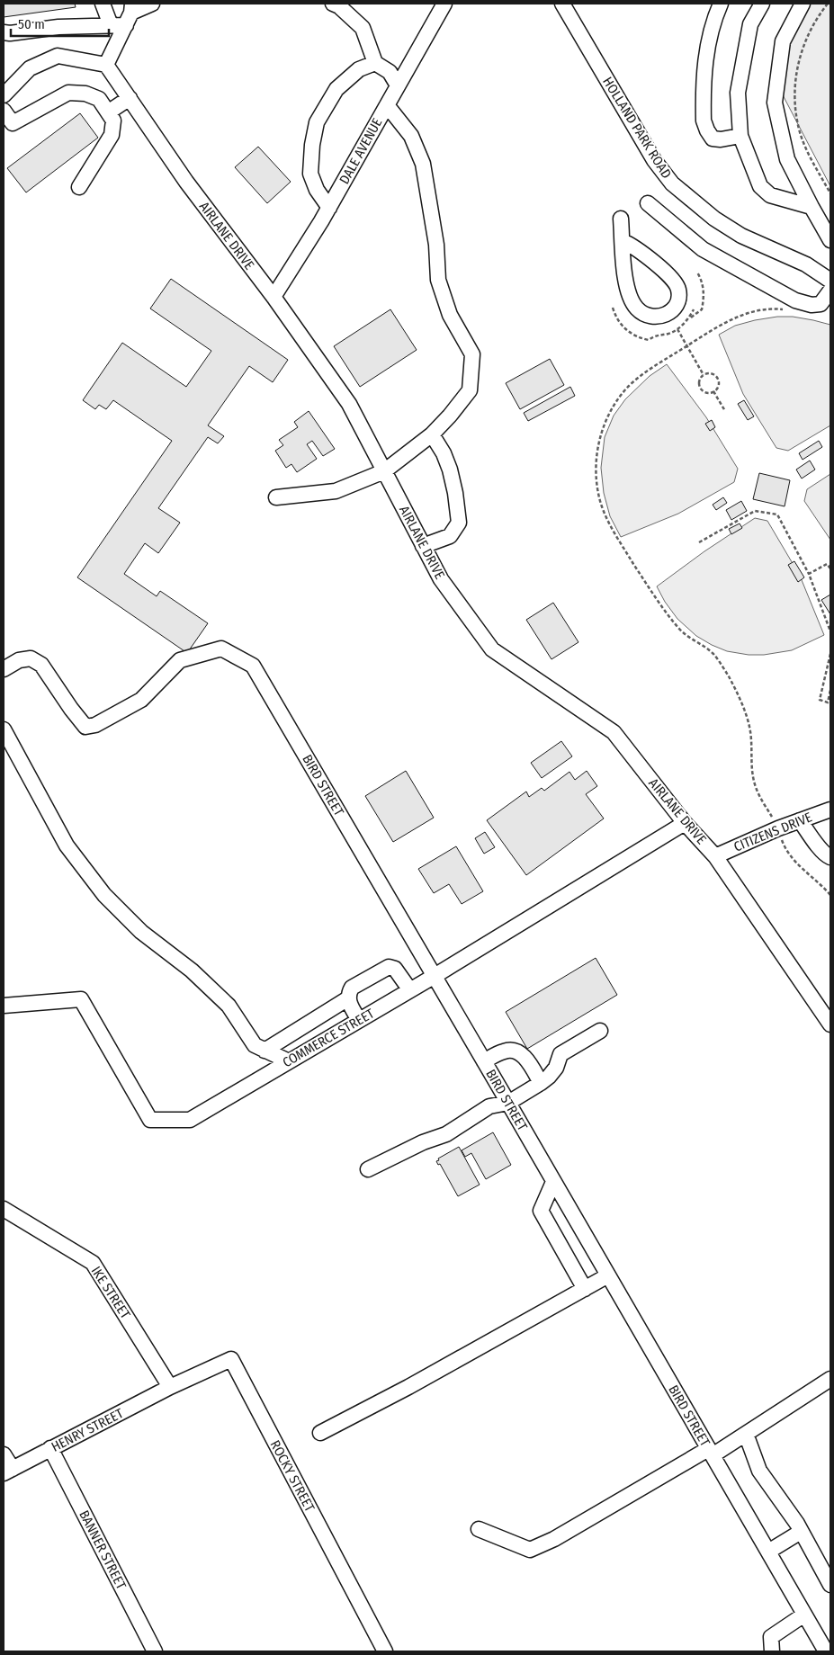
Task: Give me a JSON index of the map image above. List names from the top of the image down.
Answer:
{
  "streets": {
    "street": [
      "HOLLAND PARK ROAD",
      "DALE AVENUE",
      "AIRLANE DRIVE",
      "BIRD STREET",
      "CITIZENS DRIVE",
      "COMMERCE STREET",
      "IKE STREET",
      "HENRY STREET",
      "ROCKY STREET",
      "BANNER STREET"
    ]
  },
  "crossings": [
    ["DALE AVENUE", "AIRLANE DRIVE"],
    ["AIRLANE DRIVE", "CITIZENS DRIVE"],
    ["AIRLANE DRIVE", "COMMERCE STREET"],
    ["BIRD STREET", "COMMERCE STREET"],
    ["IKE STREET", "HENRY STREET"],
    ["IKE STREET", "ROCKY STREET"],
    ["HENRY STREET", "ROCKY STREET"],
    ["HENRY STREET", "BANNER STREET"]
  ],
  "scale_bar": "50 m"
}
